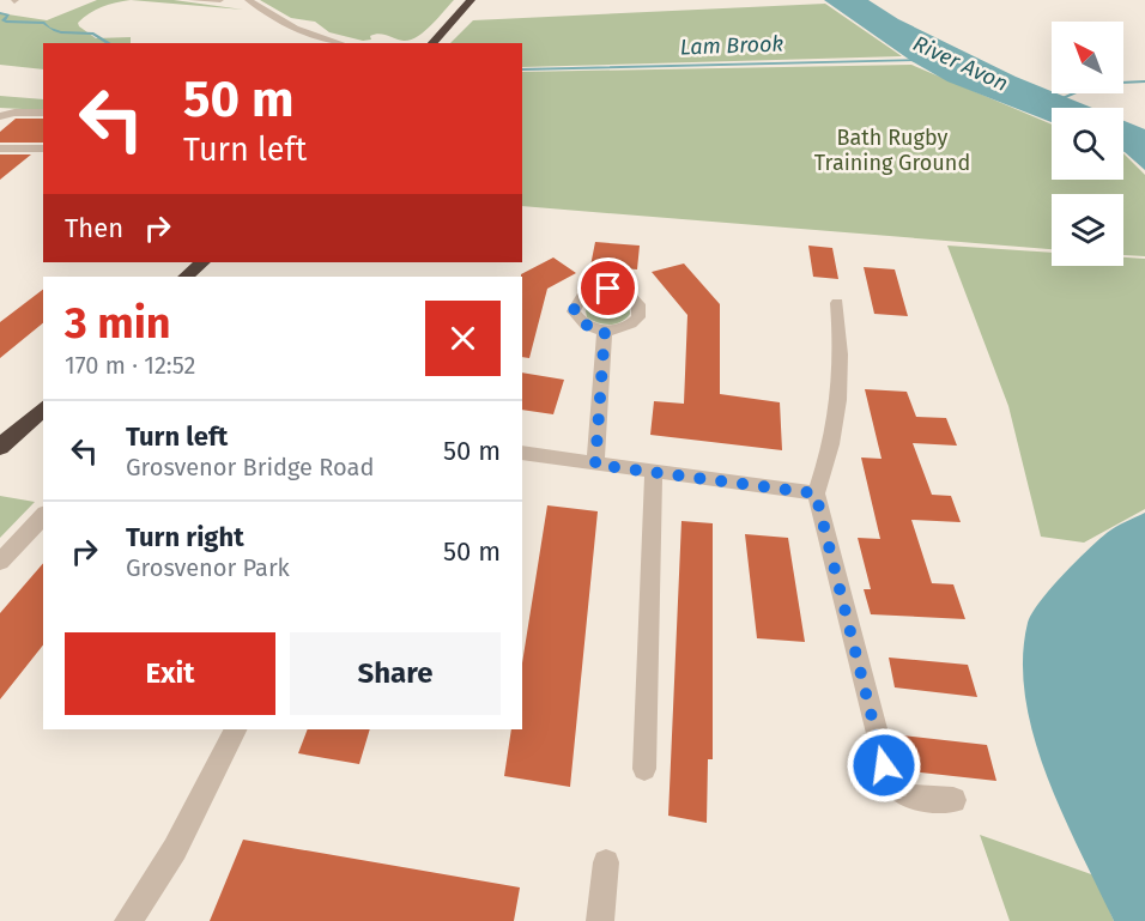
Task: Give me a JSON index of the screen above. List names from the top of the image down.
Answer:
{
  "water": ["Lam Brook", "River Avon"],
  "parks": ["Bath Rugby Training Ground"],
  "north": "top left",
  "page": {
    "turn": ["50 m", "Turn left"],
    "then": "Then",
    "heading": ["3 min", "170 m · 12:52"],
    "list": [
      {
        "name": "Turn left",
        "note": "Grosvenor Bridge Road",
        "value": "50 m"
      },
      {
        "name": "Turn right",
        "note": "Grosvenor Park",
        "value": "50 m"
      }
    ],
    "buttons": ["Exit", "Share"]
  }
}
